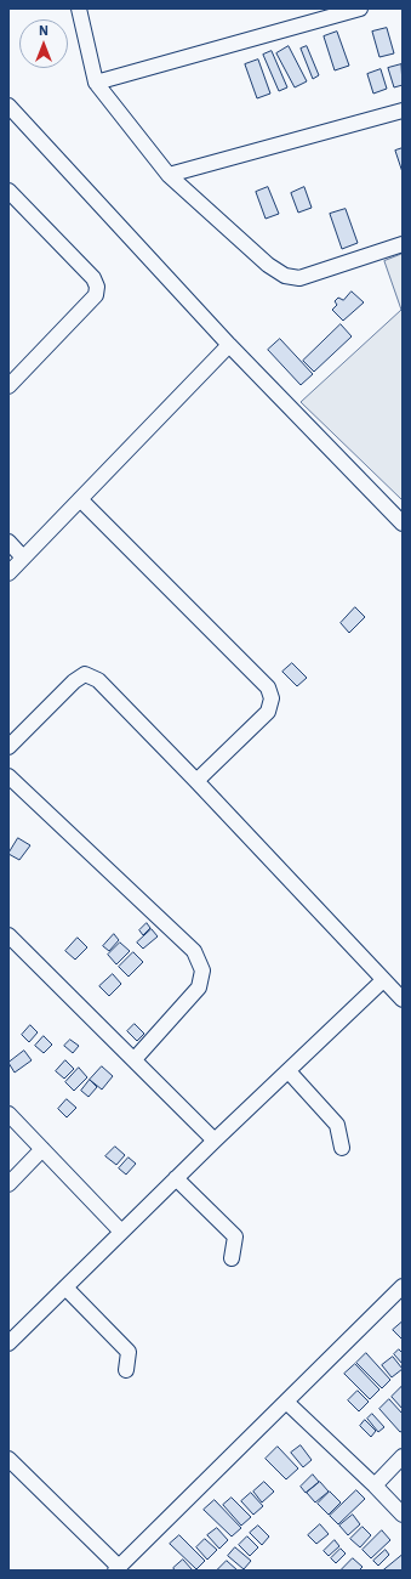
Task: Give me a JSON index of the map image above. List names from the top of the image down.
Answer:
{
  "north": "top"
}
